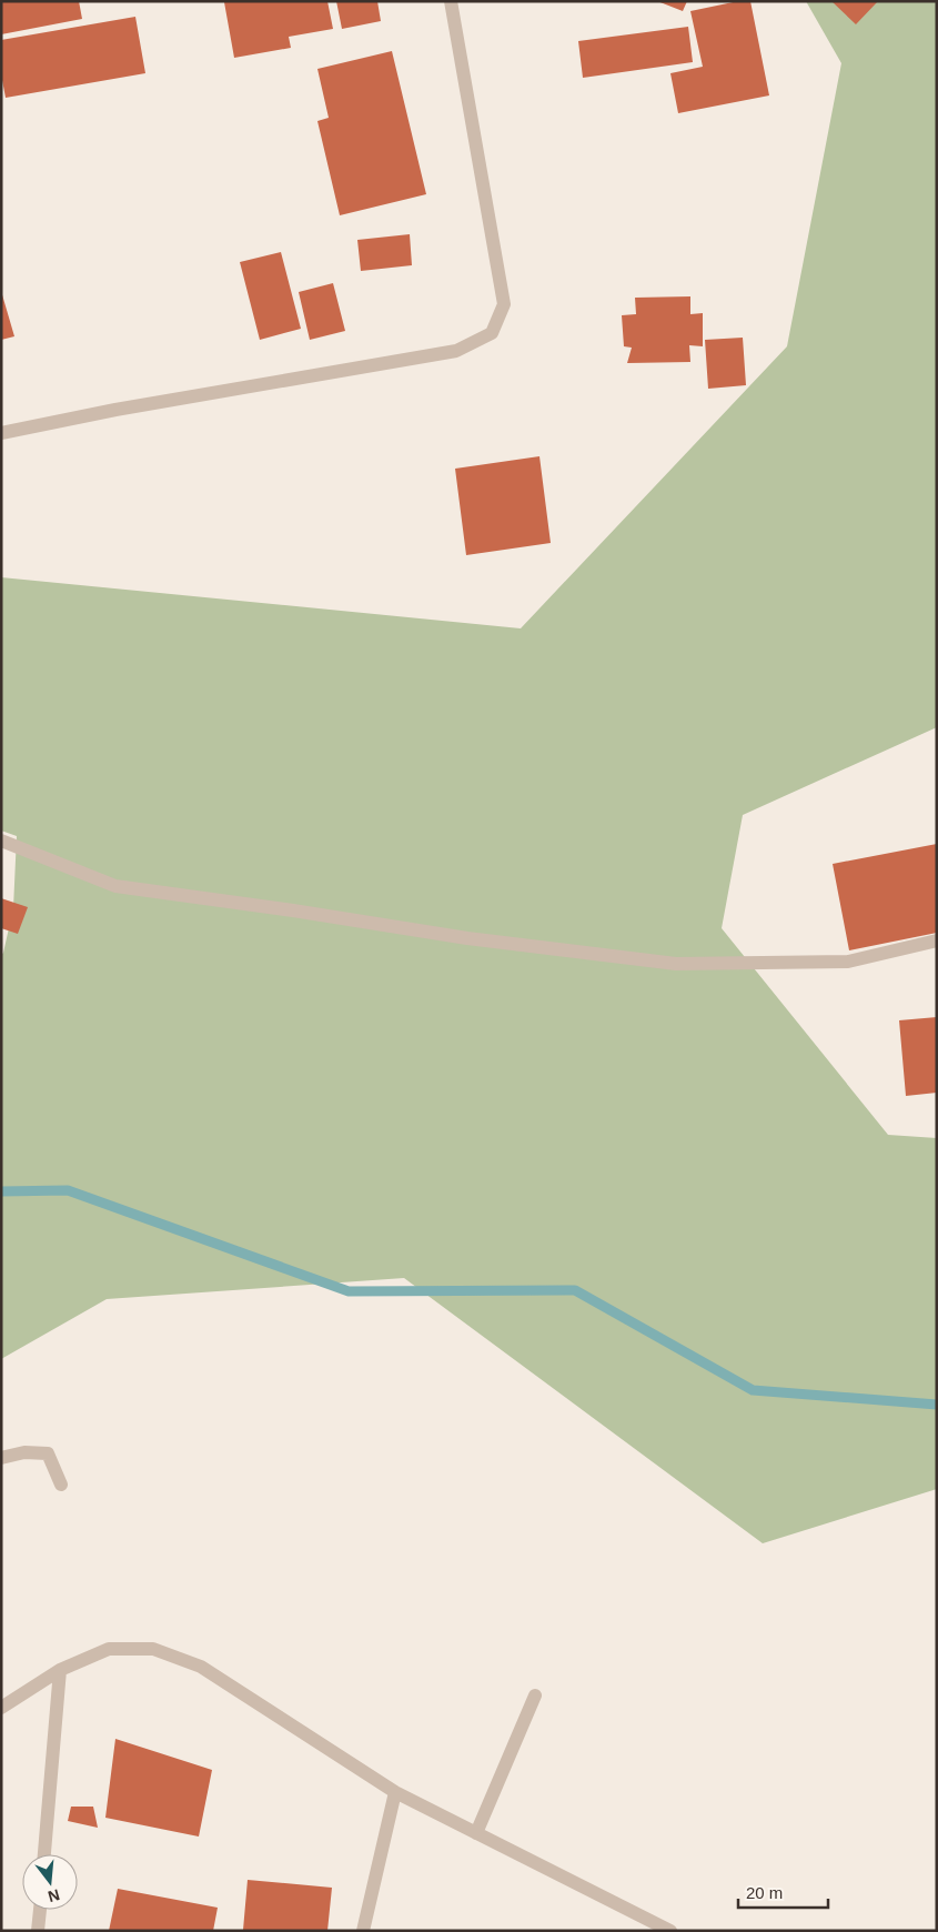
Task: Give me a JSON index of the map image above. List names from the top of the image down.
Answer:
{
  "scale_bar": "20 m",
  "north": "bottom"
}
